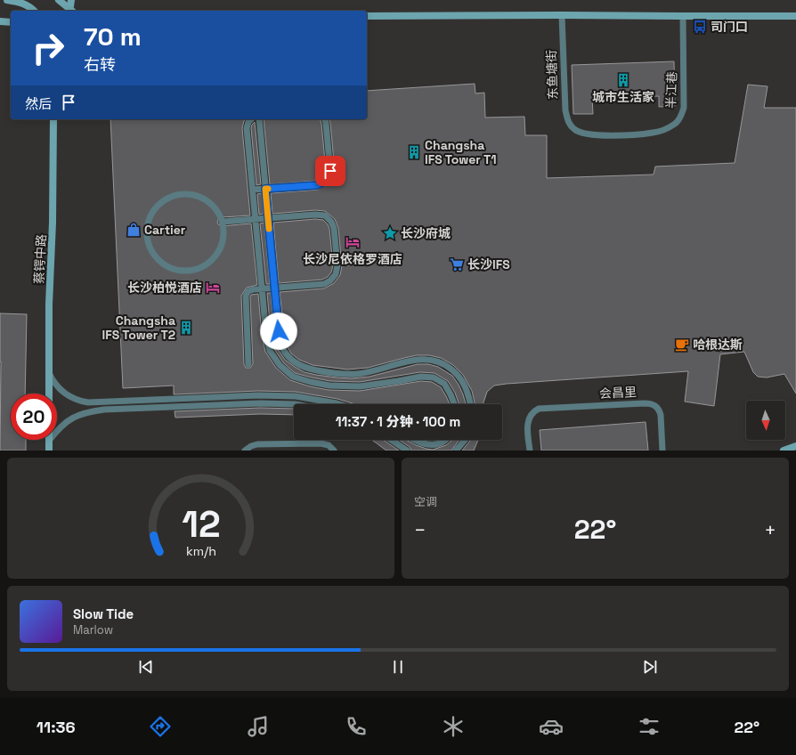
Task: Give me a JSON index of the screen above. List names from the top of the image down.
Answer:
{
  "streets": {
    "main road": ["蔡锷中路"],
    "lane": ["东鱼塘街", "半江巷", "会昌里"]
  },
  "crossings": [
    ["东鱼塘街", "半江巷"]
  ],
  "places": {
    "bus stop": ["司门口"],
    "building": ["城市生活家", "Changsha IFS Tower T1", "Changsha IFS Tower T2"],
    "shop": ["Cartier"],
    "place": ["长沙府城"],
    "hotel": ["长沙尼依格罗酒店", "长沙柏悦酒店"],
    "supermarket": ["长沙IFS"],
    "cafe": ["哈根达斯"]
  },
  "north": "bottom",
  "page": {
    "turn": ["70 m", "右转"],
    "then": "然后",
    "limit": "20",
    "trip": "11:37 · 1 分钟 · 100 m",
    "tile": "空调",
    "heat": ["−", "22°", "+"],
    "song": ["Slow Tide", "Marlow"],
    "tabs": ["11:36", "22°"],
    "gauge": ["12", "km/h"]
  }
}
